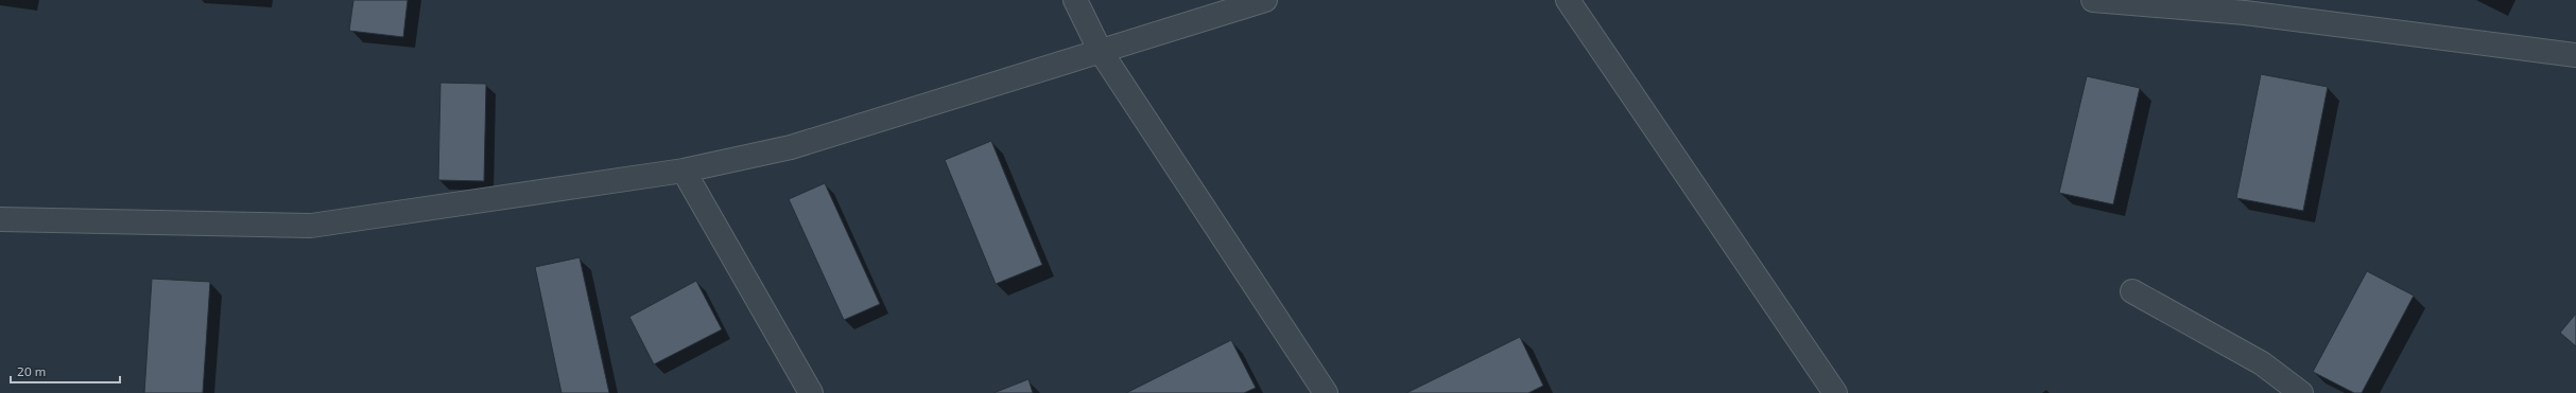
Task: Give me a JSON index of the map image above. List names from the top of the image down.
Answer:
{
  "scale_bar": "20 m"
}
